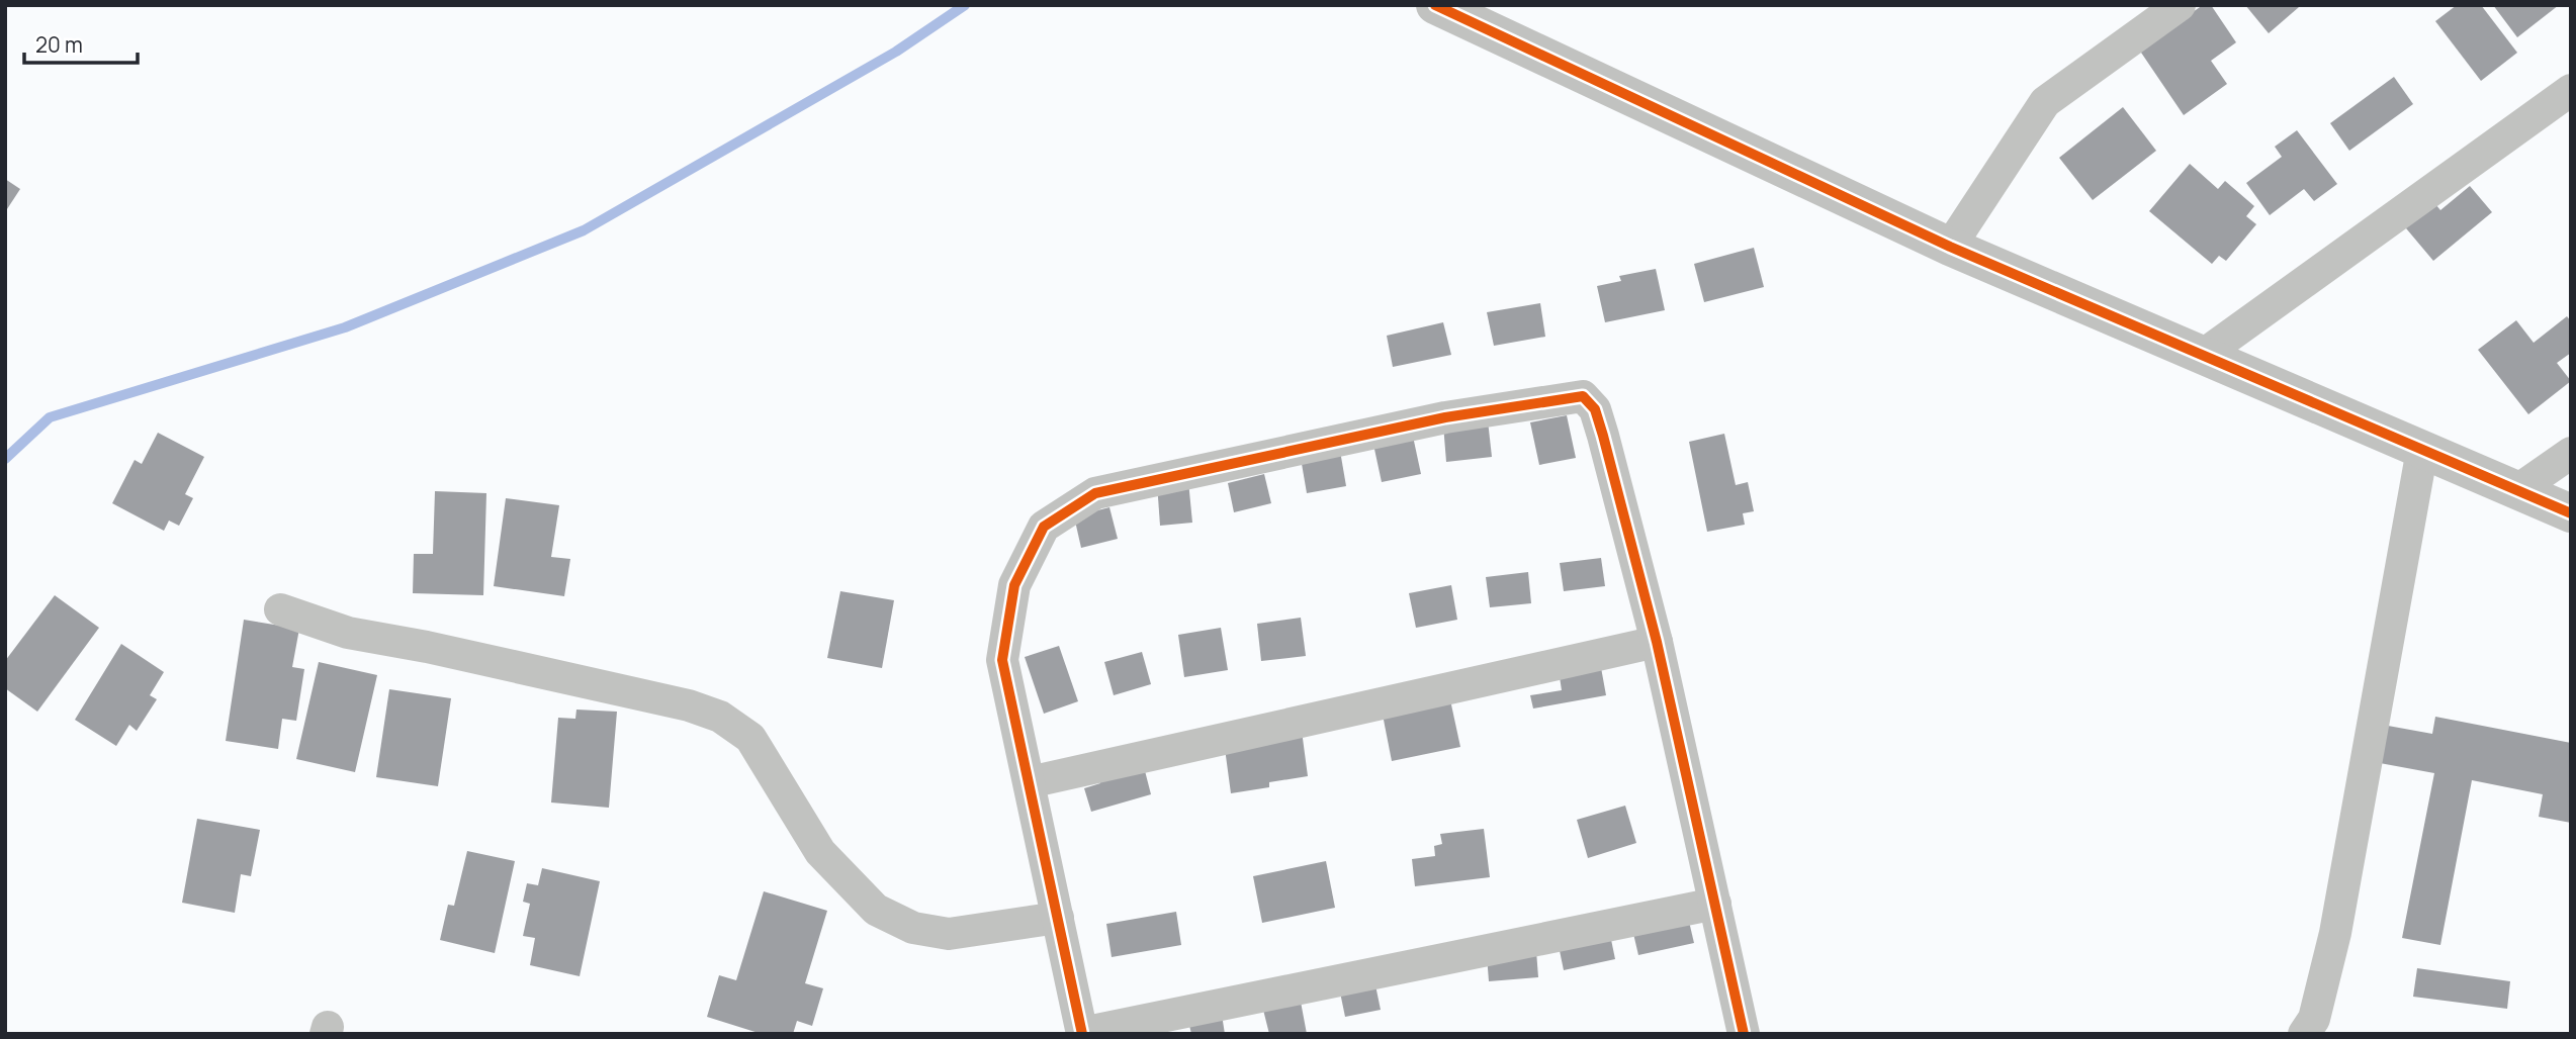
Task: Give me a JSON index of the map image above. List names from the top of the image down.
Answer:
{
  "scale_bar": "20 m"
}
